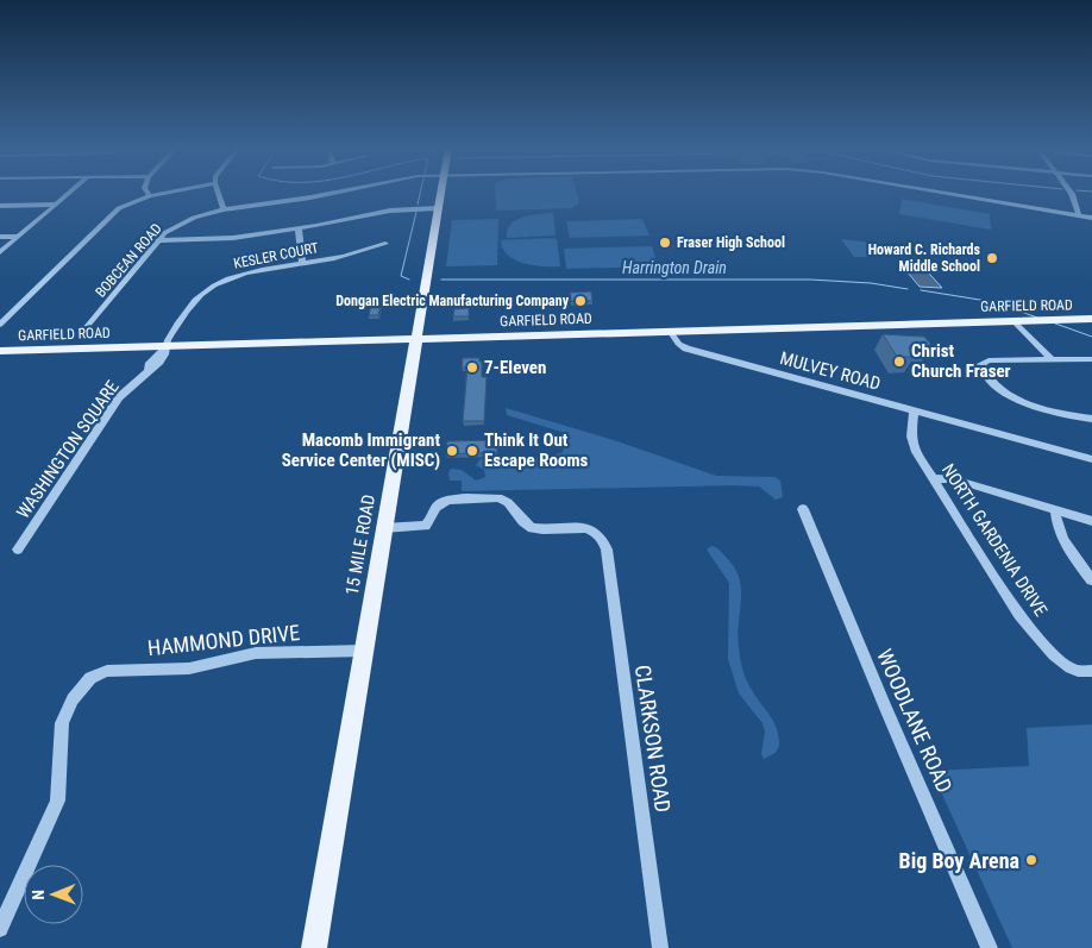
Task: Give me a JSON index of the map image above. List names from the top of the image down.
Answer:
{
  "streets": {
    "main road": ["GARFIELD ROAD", "15 MILE ROAD"],
    "street": [
      "KESLER COURT",
      "BOBCEAN ROAD",
      "MULVEY ROAD",
      "WASHINGTON SQUARE",
      "NORTH GARDENIA DRIVE",
      "HAMMOND DRIVE",
      "WOODLANE ROAD",
      "CLARKSON ROAD"
    ]
  },
  "crossings": [
    ["KESLER COURT", "GARFIELD ROAD"],
    ["KESLER COURT", "WASHINGTON SQUARE"],
    ["GARFIELD ROAD", "MULVEY ROAD"],
    ["GARFIELD ROAD", "WASHINGTON SQUARE"],
    ["GARFIELD ROAD", "15 MILE ROAD"],
    ["MULVEY ROAD", "NORTH GARDENIA DRIVE"],
    ["15 MILE ROAD", "HAMMOND DRIVE"],
    ["15 MILE ROAD", "CLARKSON ROAD"]
  ],
  "water": ["Harrington Drain"],
  "places": [
    "Fraser High School",
    "Howard C. Richards Middle School",
    "Dongan Electric Manufacturing Company",
    "Christ Church Fraser",
    "7-Eleven",
    "Macomb Immigrant Service Center (MISC)",
    "Think It Out Escape Rooms",
    "Big Boy Arena"
  ],
  "north": "left"
}
